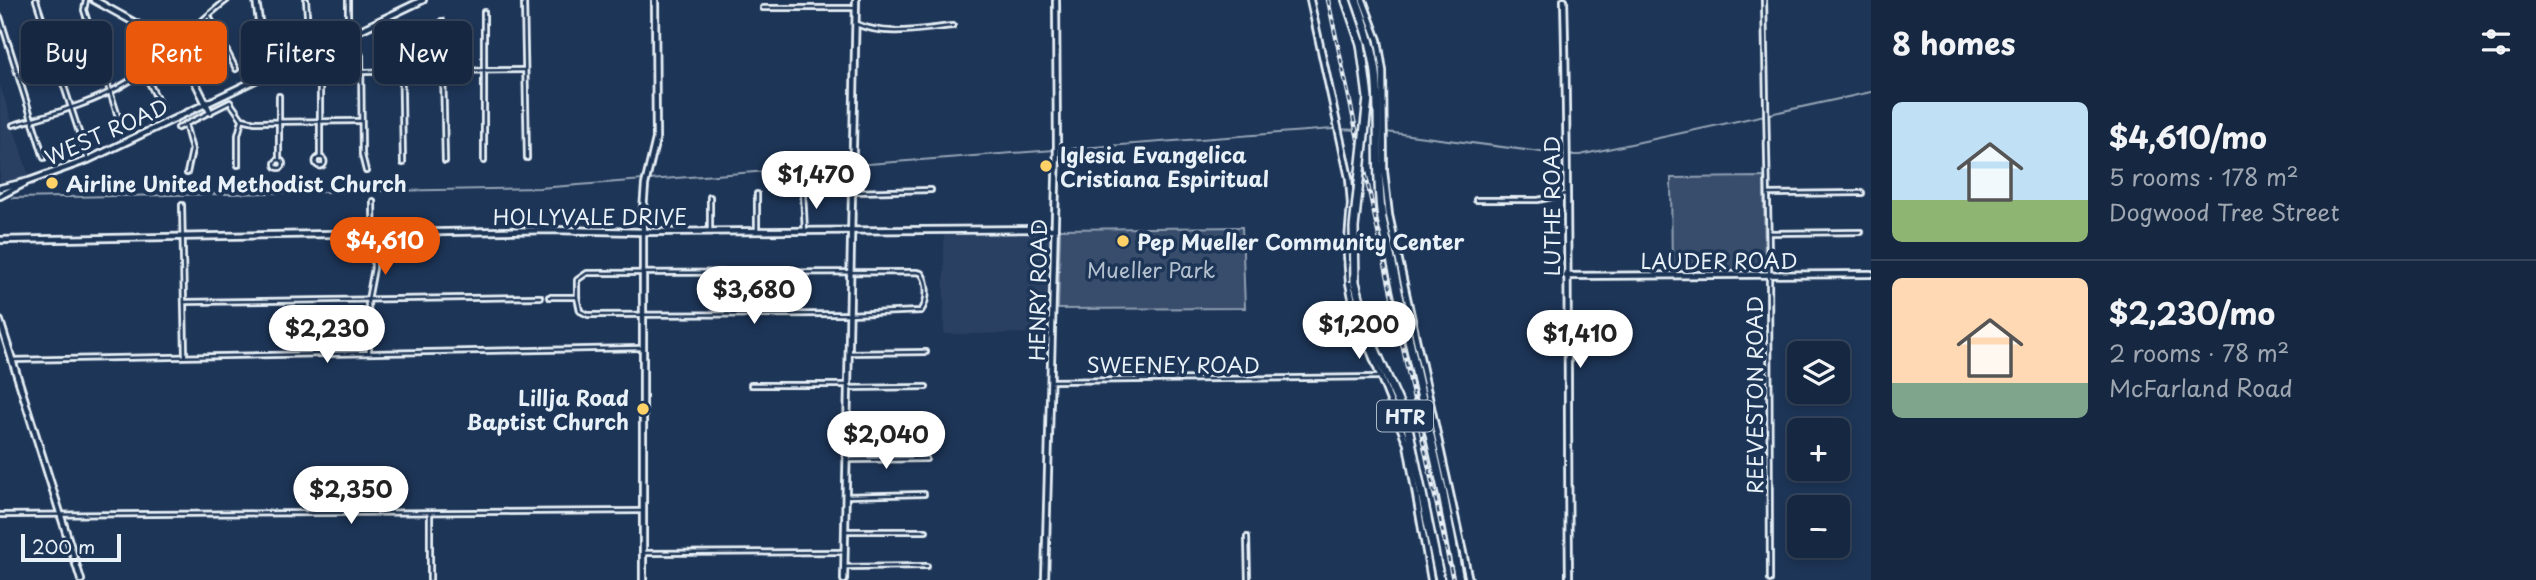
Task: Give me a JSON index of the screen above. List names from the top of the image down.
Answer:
{
  "streets": {
    "highway": ["HTR"],
    "street": [
      "WEST ROAD",
      "LUTHE ROAD",
      "HOLLYVALE DRIVE",
      "LAUDER ROAD",
      "HENRY ROAD",
      "SWEENEY ROAD",
      "REEVESTON ROAD"
    ]
  },
  "crossings": [
    ["LUTHE ROAD", "LAUDER ROAD"],
    ["HOLLYVALE DRIVE", "HENRY ROAD"],
    ["LAUDER ROAD", "REEVESTON ROAD"],
    ["HENRY ROAD", "SWEENEY ROAD"]
  ],
  "parks": ["Mueller Park"],
  "places": [
    "Iglesia Evangelica Cristiana Espiritual",
    "Airline United Methodist Church",
    "Pep Mueller Community Center",
    "Lillja Road Baptist Church"
  ],
  "scale_bar": "200 m",
  "page": {
    "heading": "8 homes",
    "chip": [
      "Buy",
      "Rent",
      "Filters",
      "New"
    ],
    "list": [
      {
        "name": "$4,610/mo",
        "note": "5 rooms · 178 m² · Dogwood Tree Street"
      },
      {
        "name": "$2,230/mo",
        "note": "2 rooms · 78 m² · McFarland Road"
      }
    ],
    "price": [
      "$1,470",
      "$4,610",
      "$3,680",
      "$1,200",
      "$2,230",
      "$1,410",
      "$2,040",
      "$2,350"
    ],
    "map_buttons": ["+", "−"],
    "scale": "200 m"
  }
}
